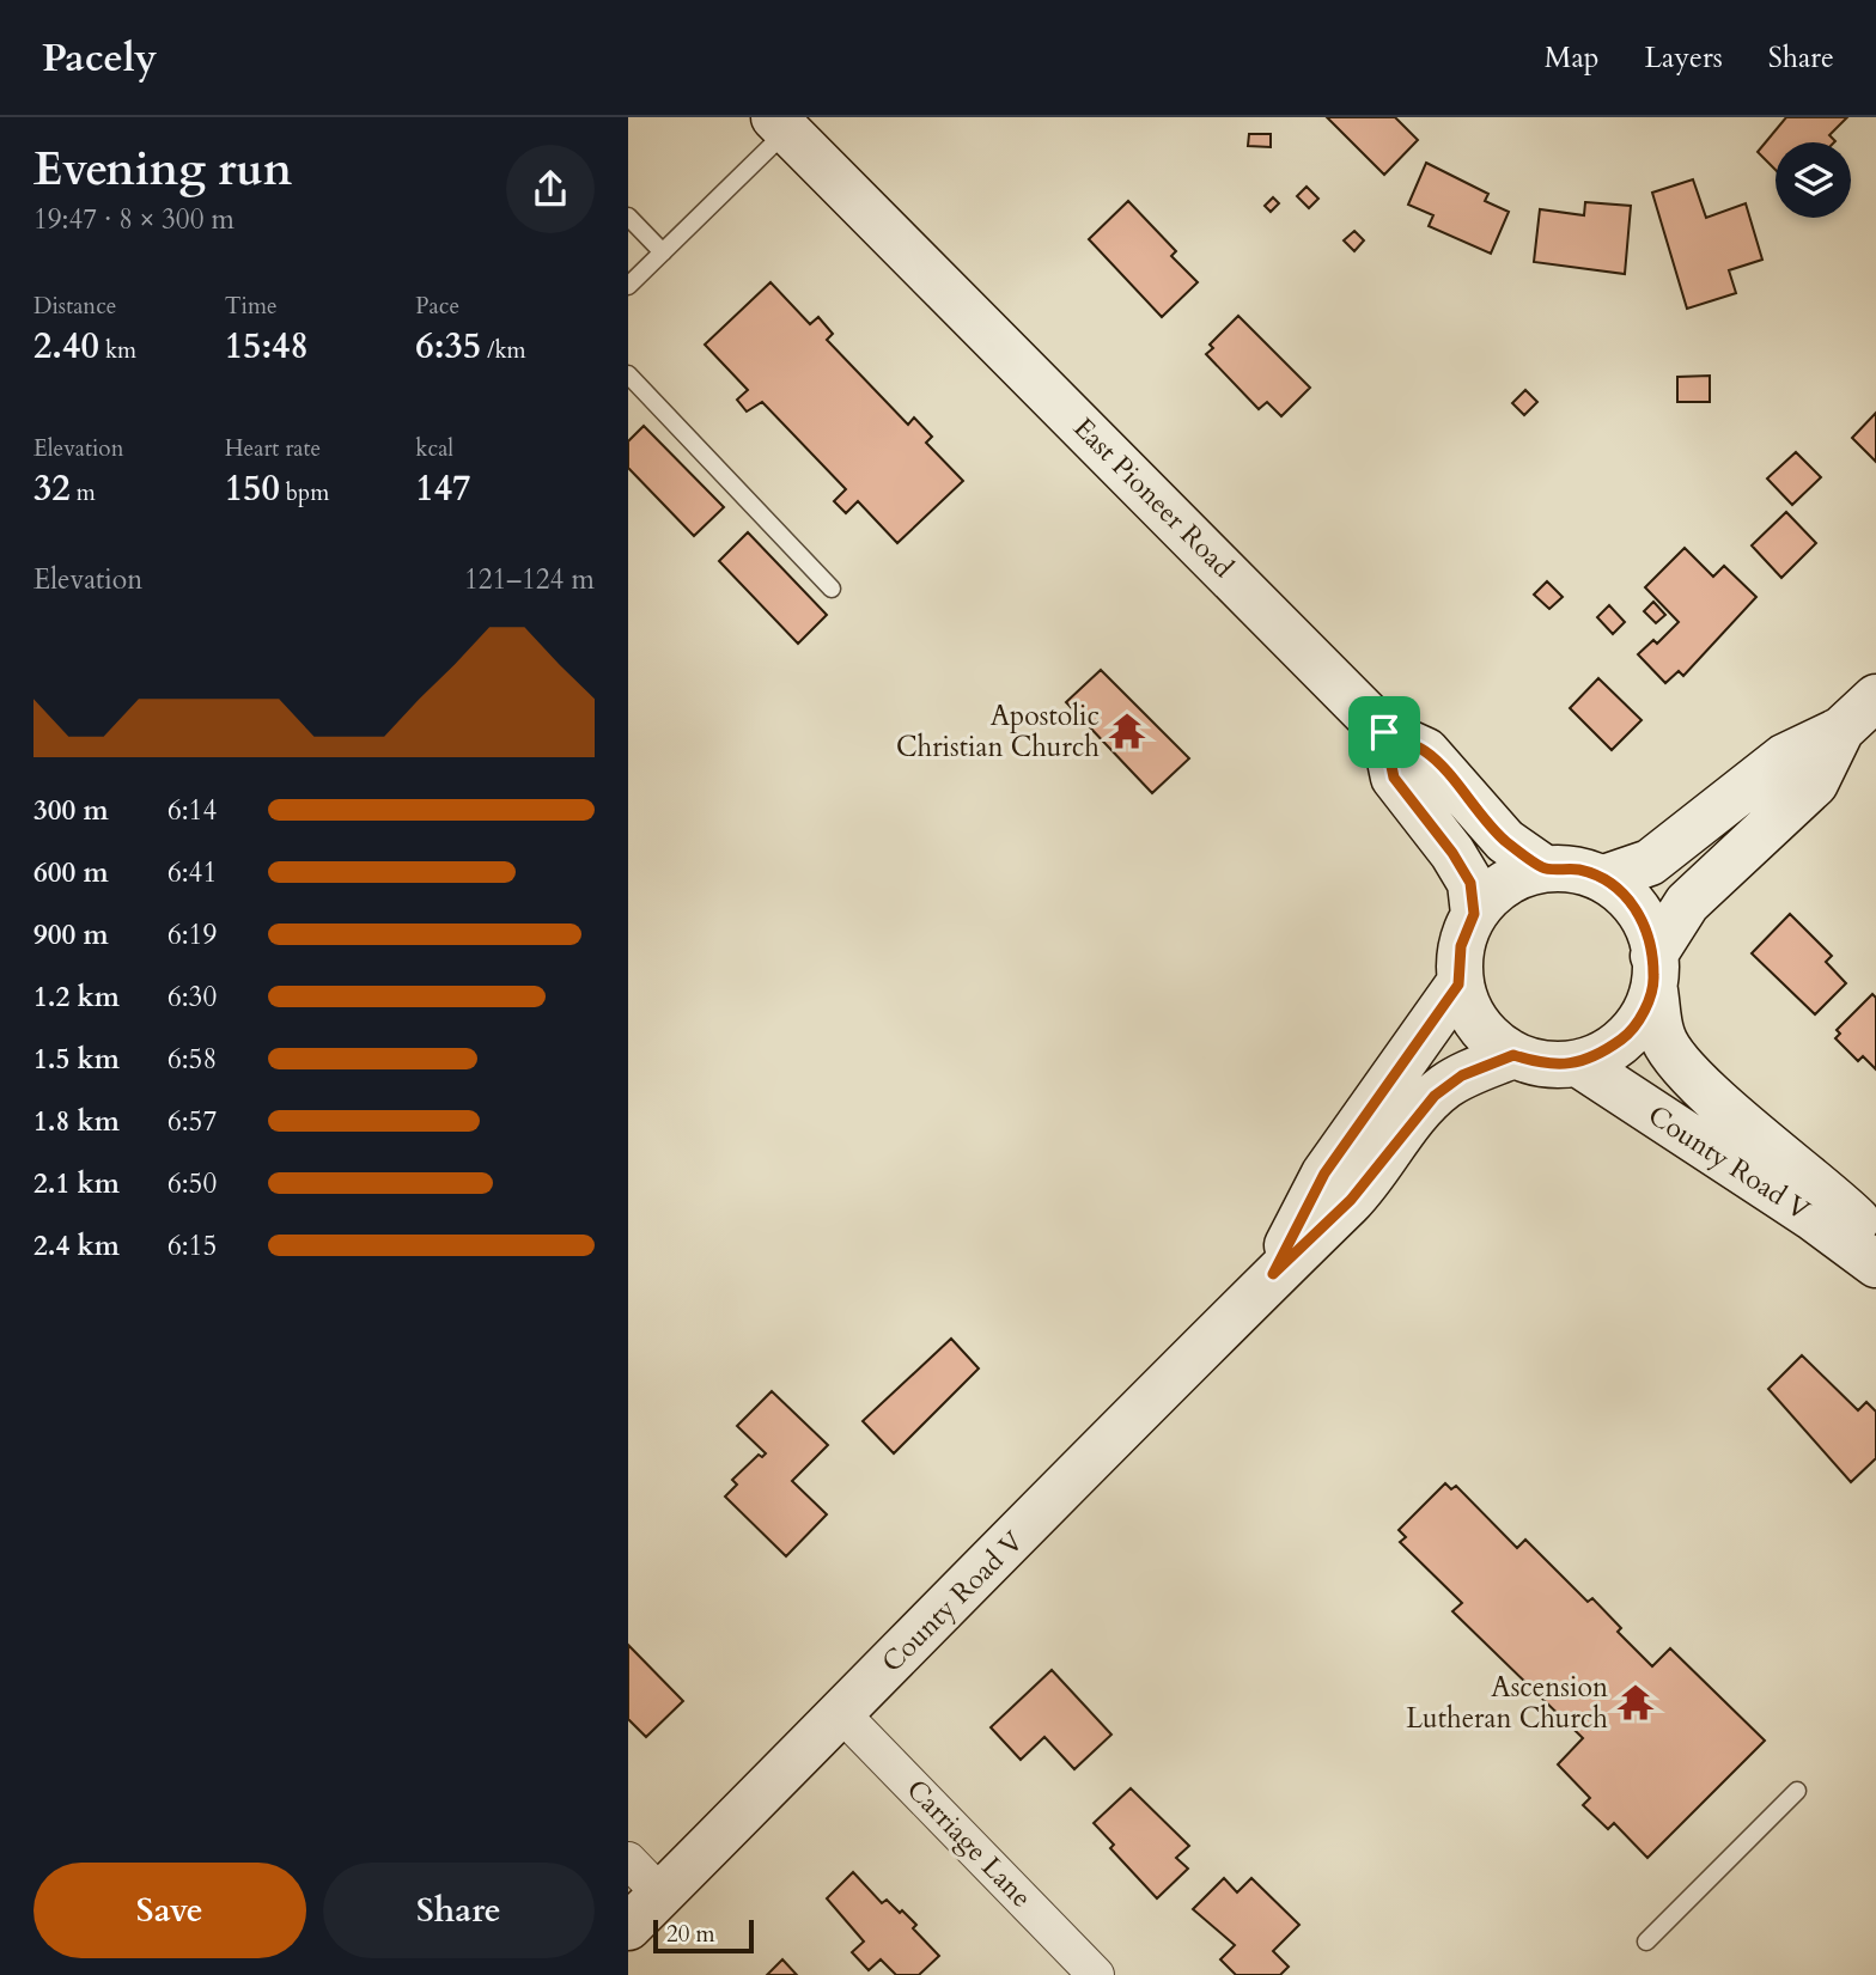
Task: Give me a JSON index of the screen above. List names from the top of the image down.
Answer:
{
  "streets": {
    "main road": ["East Pioneer Road", "County Road V"],
    "street": ["Carriage Lane"]
  },
  "crossings": [
    ["County Road V", "Carriage Lane"]
  ],
  "places": {
    "temple": ["Apostolic Christian Church", "Ascension Lutheran Church"]
  },
  "scale_bar": "20 m",
  "page": {
    "header": "Pacely",
    "nav": ["Map", "Layers", "Share"],
    "heading": ["Evening run", "19:47 · 8 × 300 m"],
    "stats": [
      ["Distance", "2.40 km"],
      ["Time", "15:48"],
      ["Pace", "6:35 /km"],
      ["Elevation", "32 m"],
      ["Heart rate", "150 bpm"],
      ["kcal", "147"]
    ],
    "chart": ["Elevation", "121–124 m"],
    "list": [
      {
        "name": "300 m",
        "note": "6:14"
      },
      {
        "name": "600 m",
        "note": "6:41"
      },
      {
        "name": "900 m",
        "note": "6:19"
      },
      {
        "name": "1.2 km",
        "note": "6:30"
      },
      {
        "name": "1.5 km",
        "note": "6:58"
      },
      {
        "name": "1.8 km",
        "note": "6:57"
      },
      {
        "name": "2.1 km",
        "note": "6:50"
      },
      {
        "name": "2.4 km",
        "note": "6:15"
      }
    ],
    "buttons": ["Save", "Share"],
    "scale": "20 m"
  }
}
